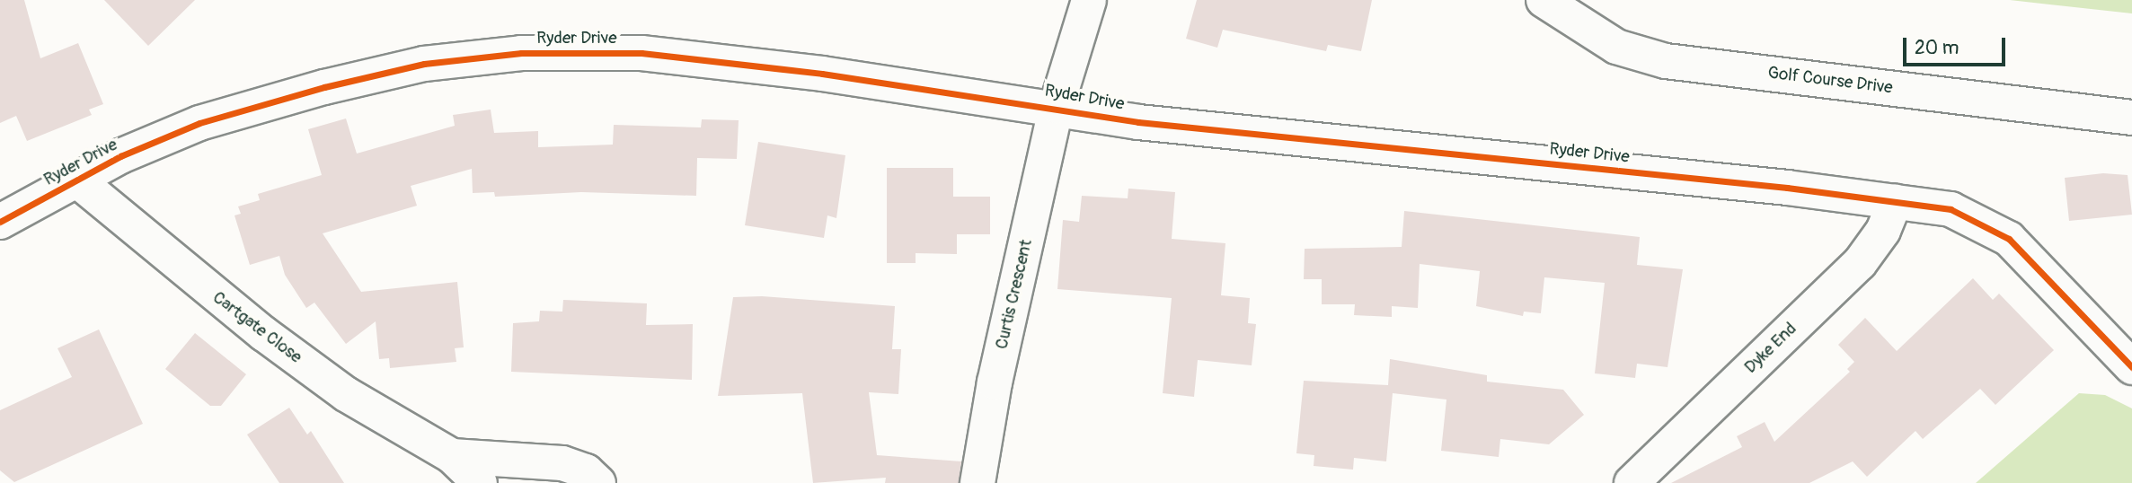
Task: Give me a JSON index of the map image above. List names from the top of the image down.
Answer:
{
  "streets": {
    "street": [
      "Ryder Drive",
      "Golf Course Drive",
      "Curtis Crescent",
      "Cartgate Close",
      "Dyke End"
    ]
  },
  "crossings": [
    ["Ryder Drive", "Curtis Crescent"],
    ["Ryder Drive", "Cartgate Close"],
    ["Ryder Drive", "Dyke End"]
  ],
  "scale_bar": "20 m"
}
